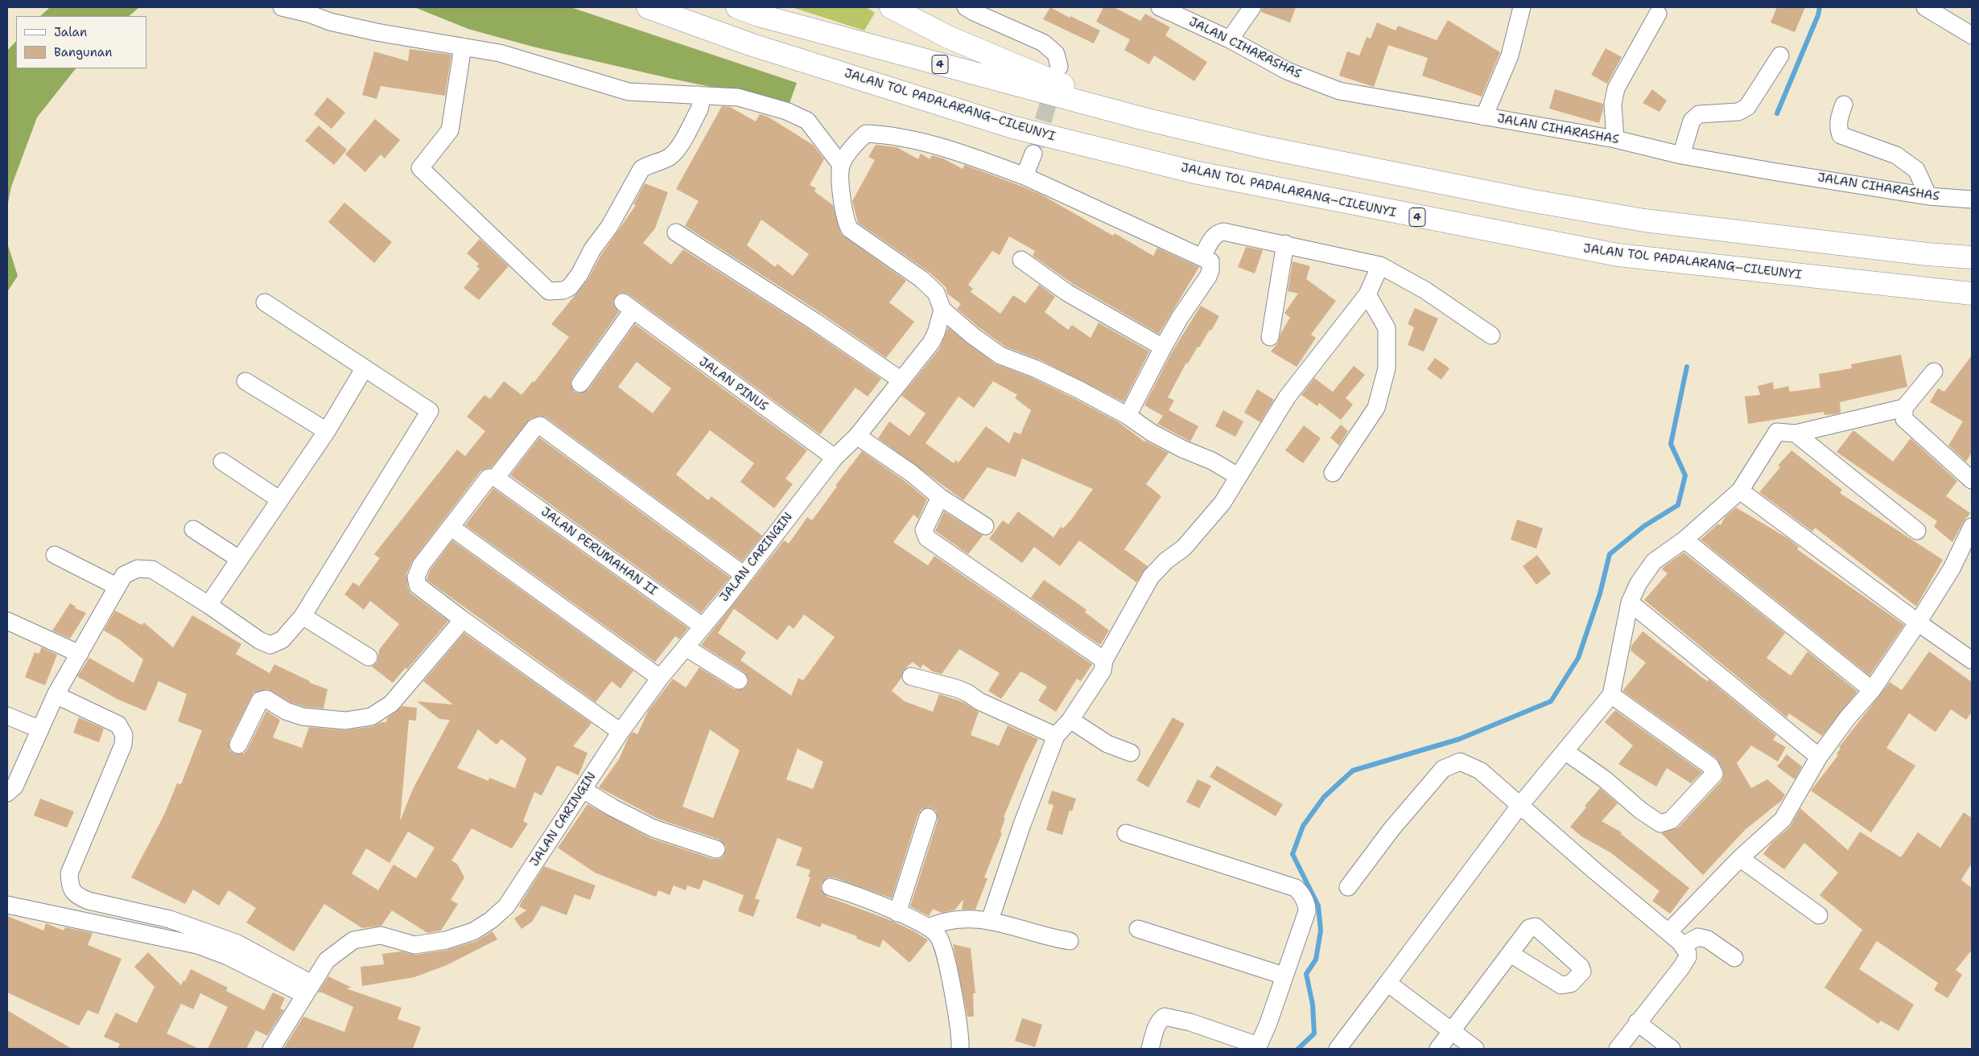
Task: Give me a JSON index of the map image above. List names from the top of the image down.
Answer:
{
  "streets": {
    "highway": ["4", "JALAN TOL PADALARANG–CILEUNYI"],
    "street": [
      "JALAN CIHARASHAS",
      "JALAN PINUS",
      "JALAN PERUMAHAN II",
      "JALAN CARINGIN"
    ]
  },
  "crossings": [
    ["JALAN PINUS", "JALAN CARINGIN"],
    ["JALAN PERUMAHAN II", "JALAN CARINGIN"]
  ],
  "legend": ["Jalan", "Bangunan"]
}
